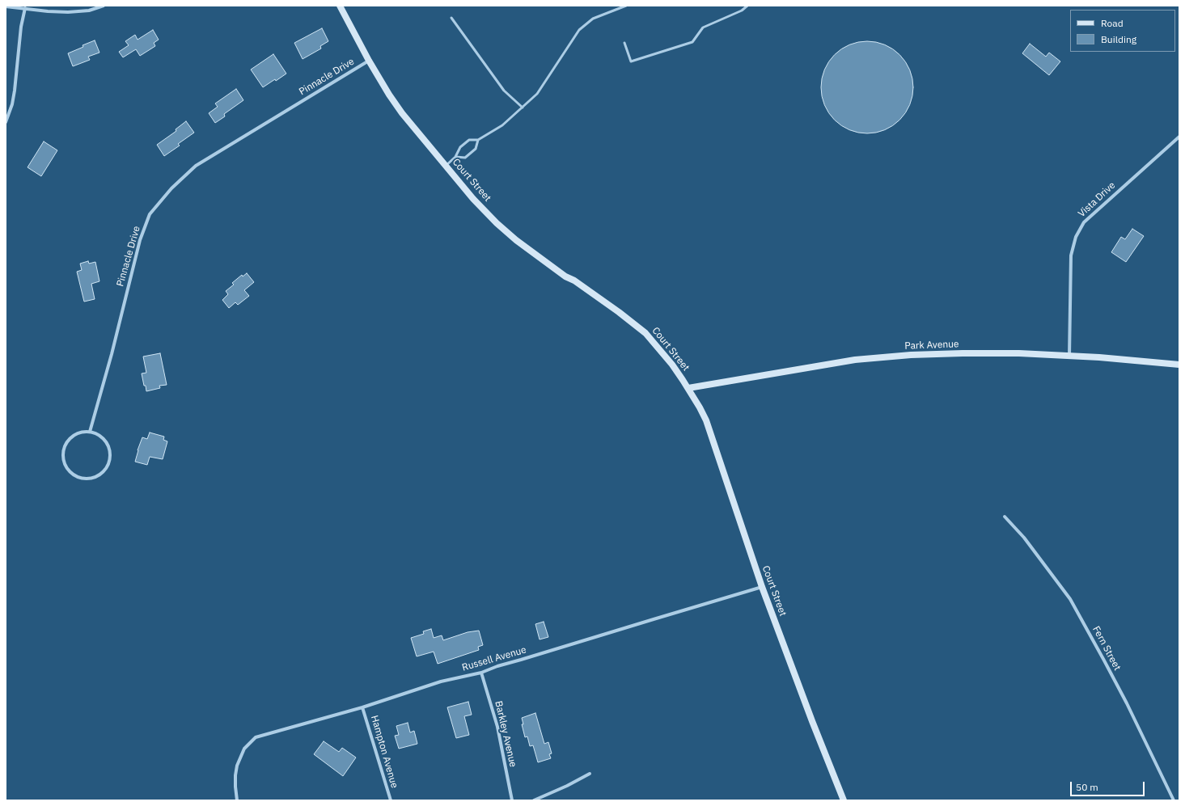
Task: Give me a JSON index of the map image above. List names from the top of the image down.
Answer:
{
  "streets": {
    "main road": ["Court Street", "Park Avenue"],
    "street": [
      "Pinnacle Drive",
      "Vista Drive",
      "Fern Street",
      "Russell Avenue",
      "Barkley Avenue",
      "Hampton Avenue"
    ]
  },
  "crossings": [
    ["Pinnacle Drive", "Court Street"],
    ["Court Street", "Park Avenue"],
    ["Court Street", "Russell Avenue"],
    ["Vista Drive", "Park Avenue"],
    ["Russell Avenue", "Barkley Avenue"],
    ["Russell Avenue", "Hampton Avenue"]
  ],
  "legend": ["Road", "Building"],
  "scale_bar": "50 m"
}
